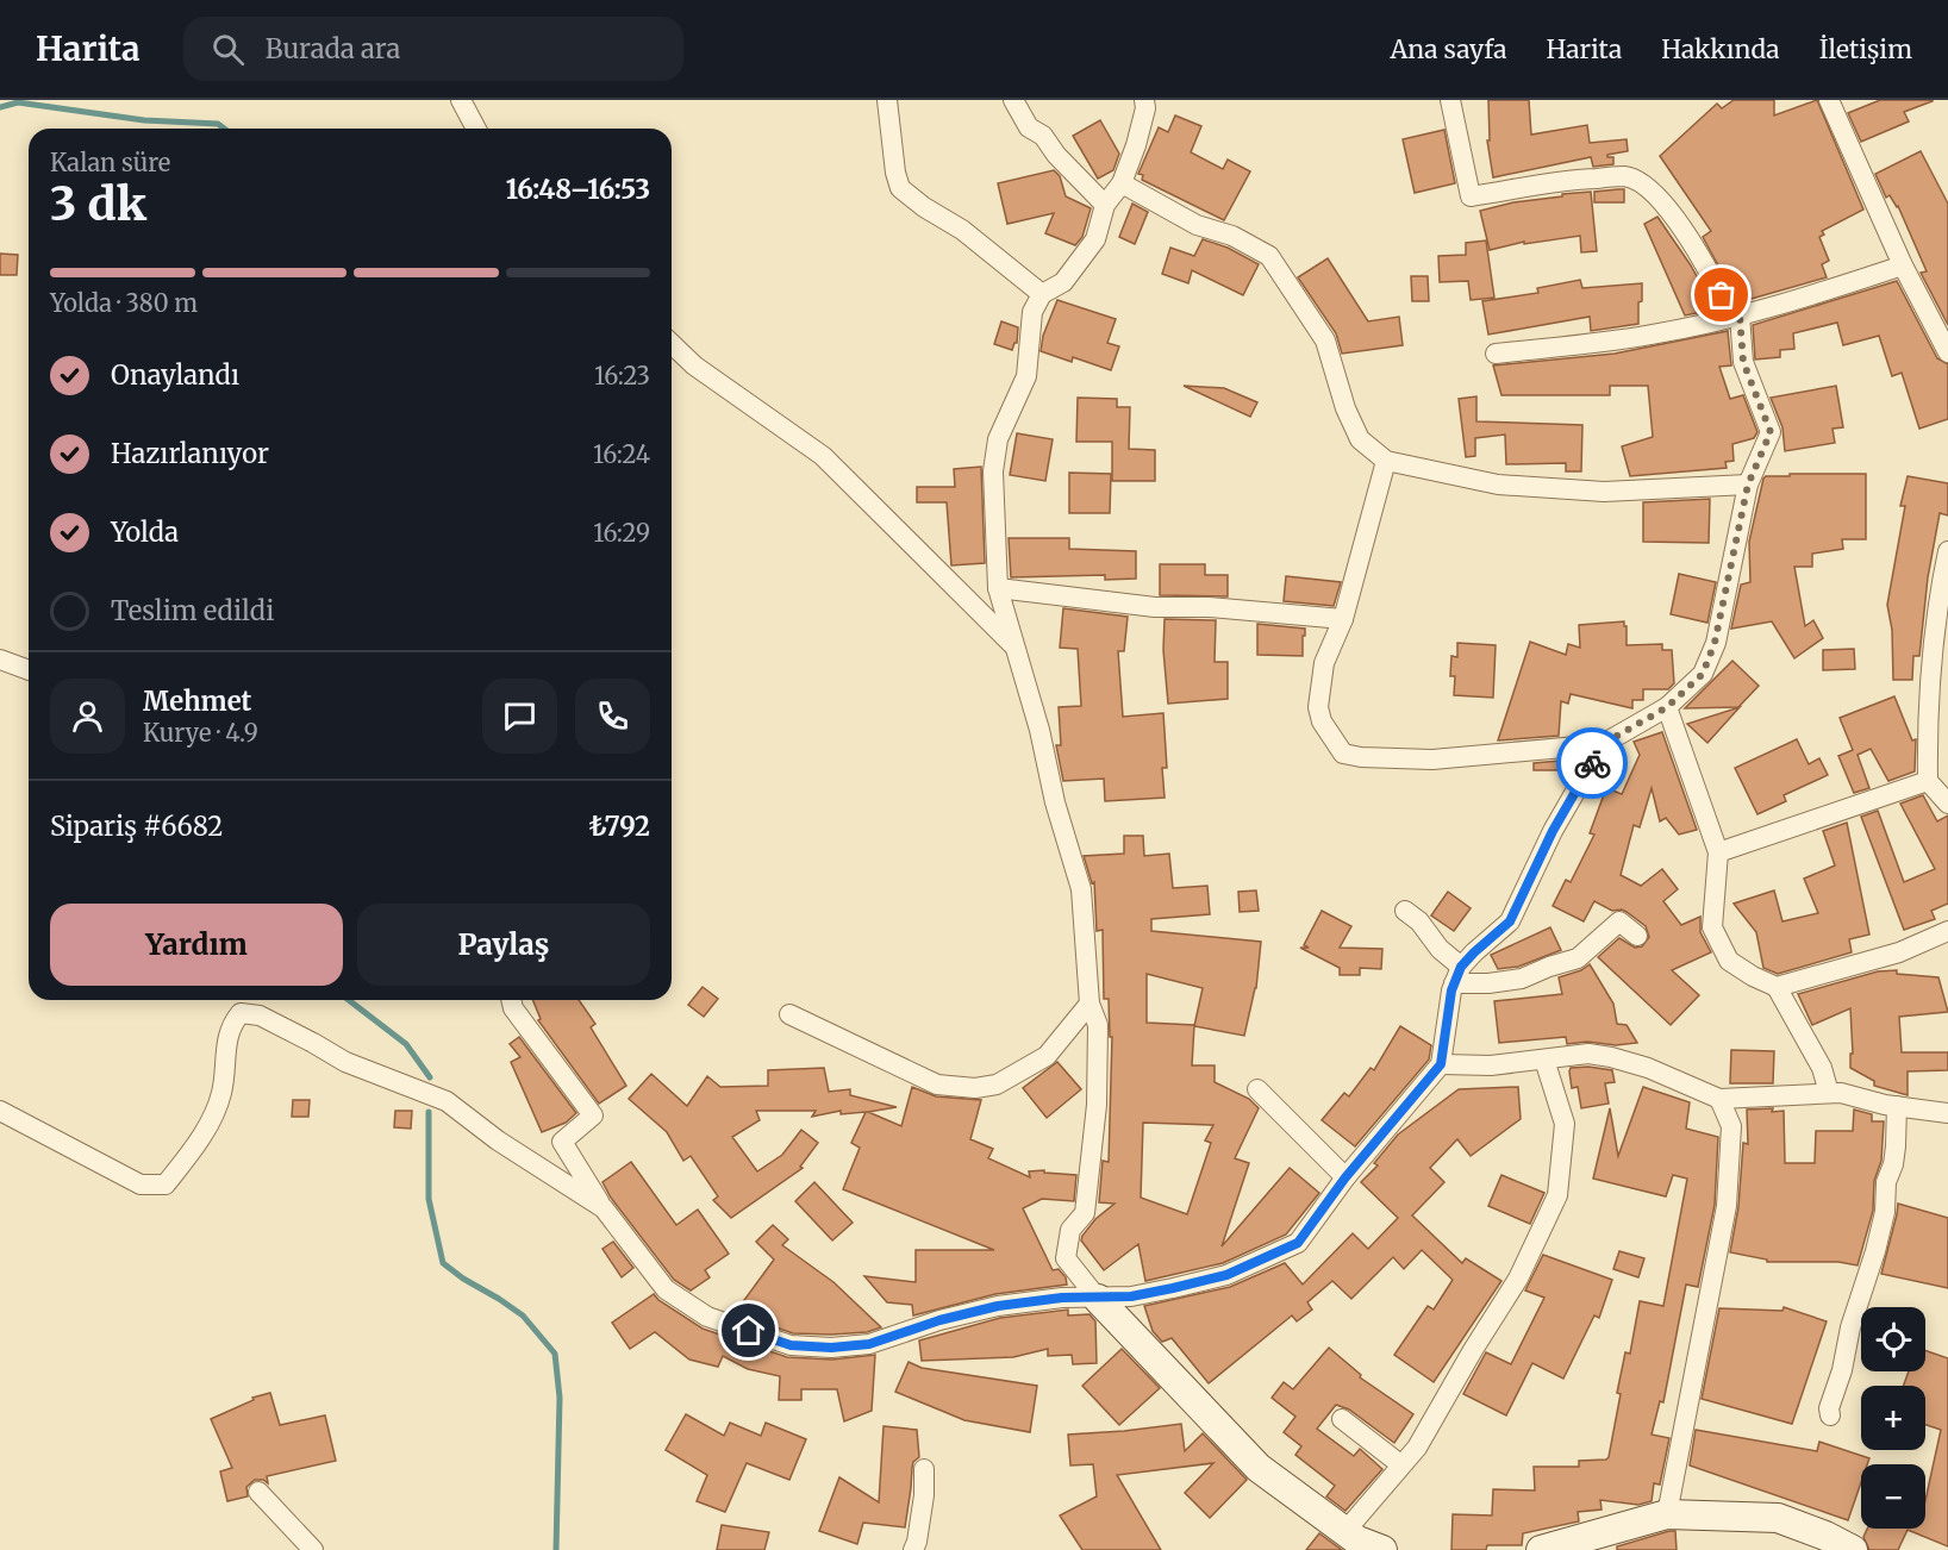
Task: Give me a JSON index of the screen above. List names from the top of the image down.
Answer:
{
  "page": {
    "header": "Harita",
    "search": "Burada ara",
    "nav": [
      "Ana sayfa",
      "Harita",
      "Hakkında",
      "İletişim"
    ],
    "heading": ["3 dk", "Kalan süre", "16:48–16:53"],
    "panel": [
      "Mehmet",
      "Kurye · 4.9",
      "Sipariş #6682",
      "₺792"
    ],
    "bar": "Yolda · 380 m",
    "list": [
      ["Onaylandı", "16:23"],
      ["Hazırlanıyor", "16:24"],
      ["Yolda", "16:29"],
      "Teslim edildi"
    ],
    "buttons": ["Yardım", "Paylaş"],
    "map_buttons": ["+", "−"]
  }
}
